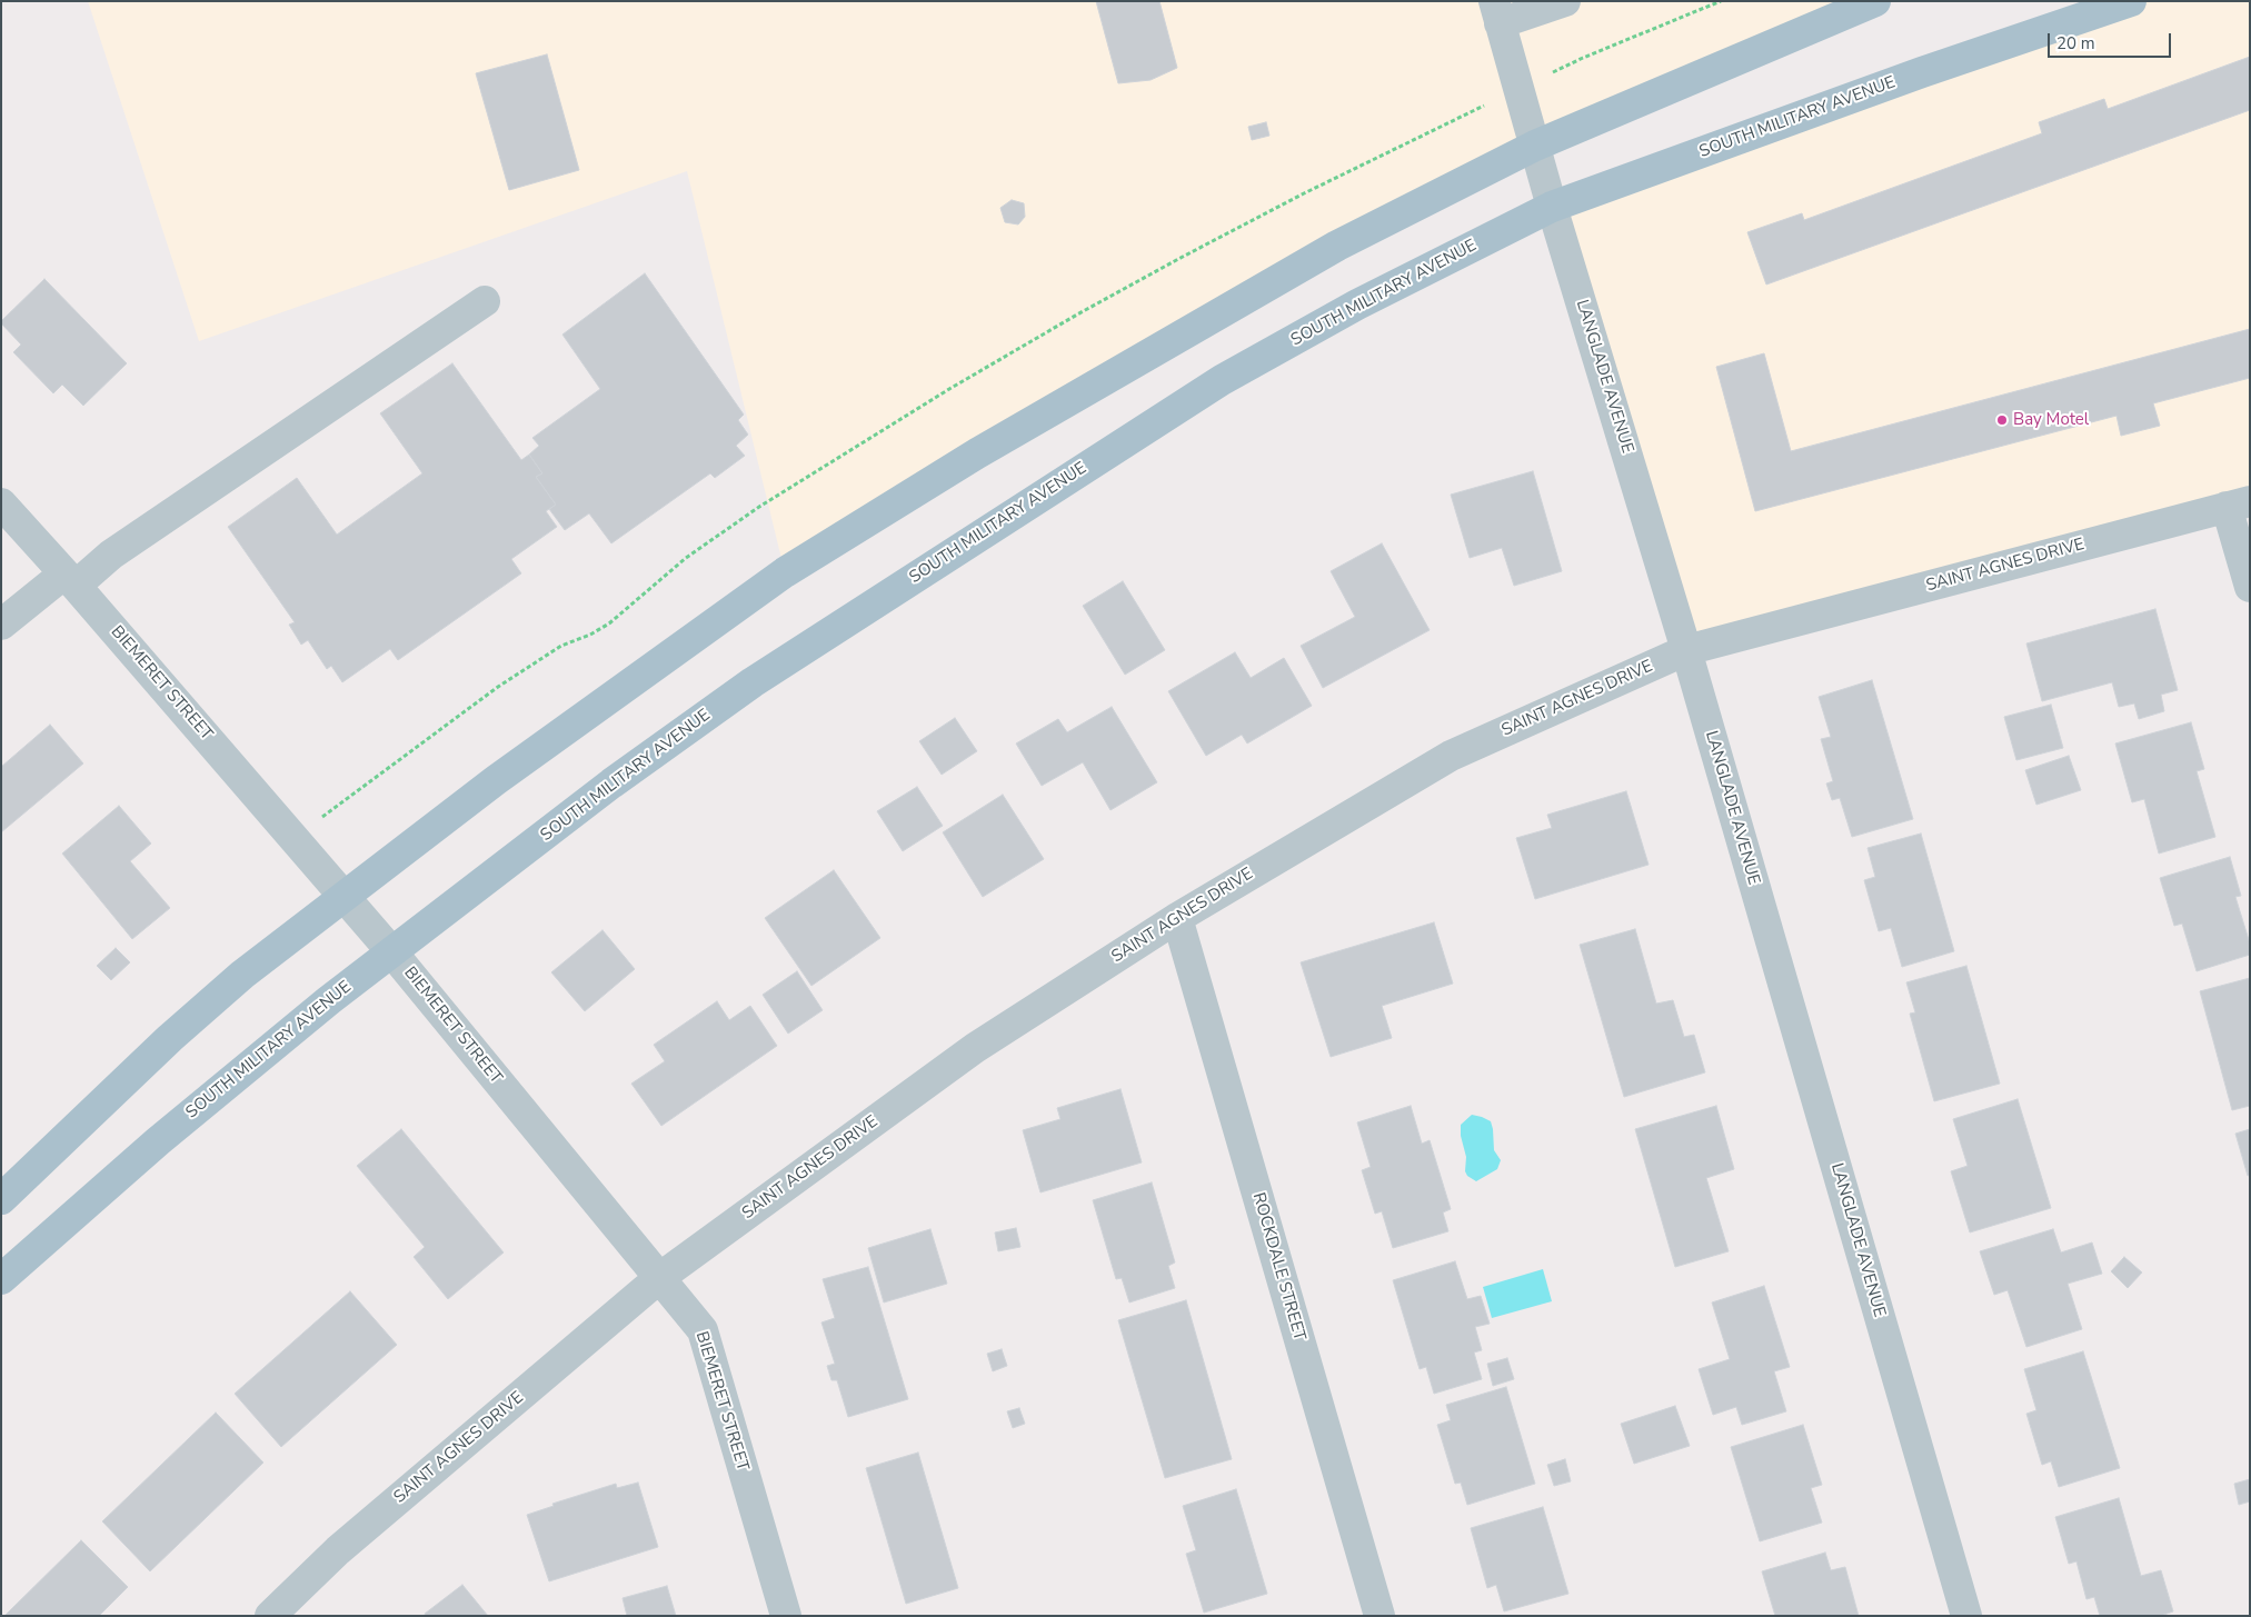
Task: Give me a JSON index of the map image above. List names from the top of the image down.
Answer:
{
  "streets": {
    "main road": ["SOUTH MILITARY AVENUE"],
    "street": [
      "LANGLADE AVENUE",
      "SAINT AGNES DRIVE",
      "BIEMERET STREET",
      "ROCKDALE STREET"
    ]
  },
  "crossings": [
    ["SOUTH MILITARY AVENUE", "LANGLADE AVENUE"],
    ["SOUTH MILITARY AVENUE", "BIEMERET STREET"],
    ["LANGLADE AVENUE", "SAINT AGNES DRIVE"],
    ["SAINT AGNES DRIVE", "BIEMERET STREET"],
    ["SAINT AGNES DRIVE", "ROCKDALE STREET"]
  ],
  "places": ["Bay Motel"],
  "scale_bar": "20 m"
}
